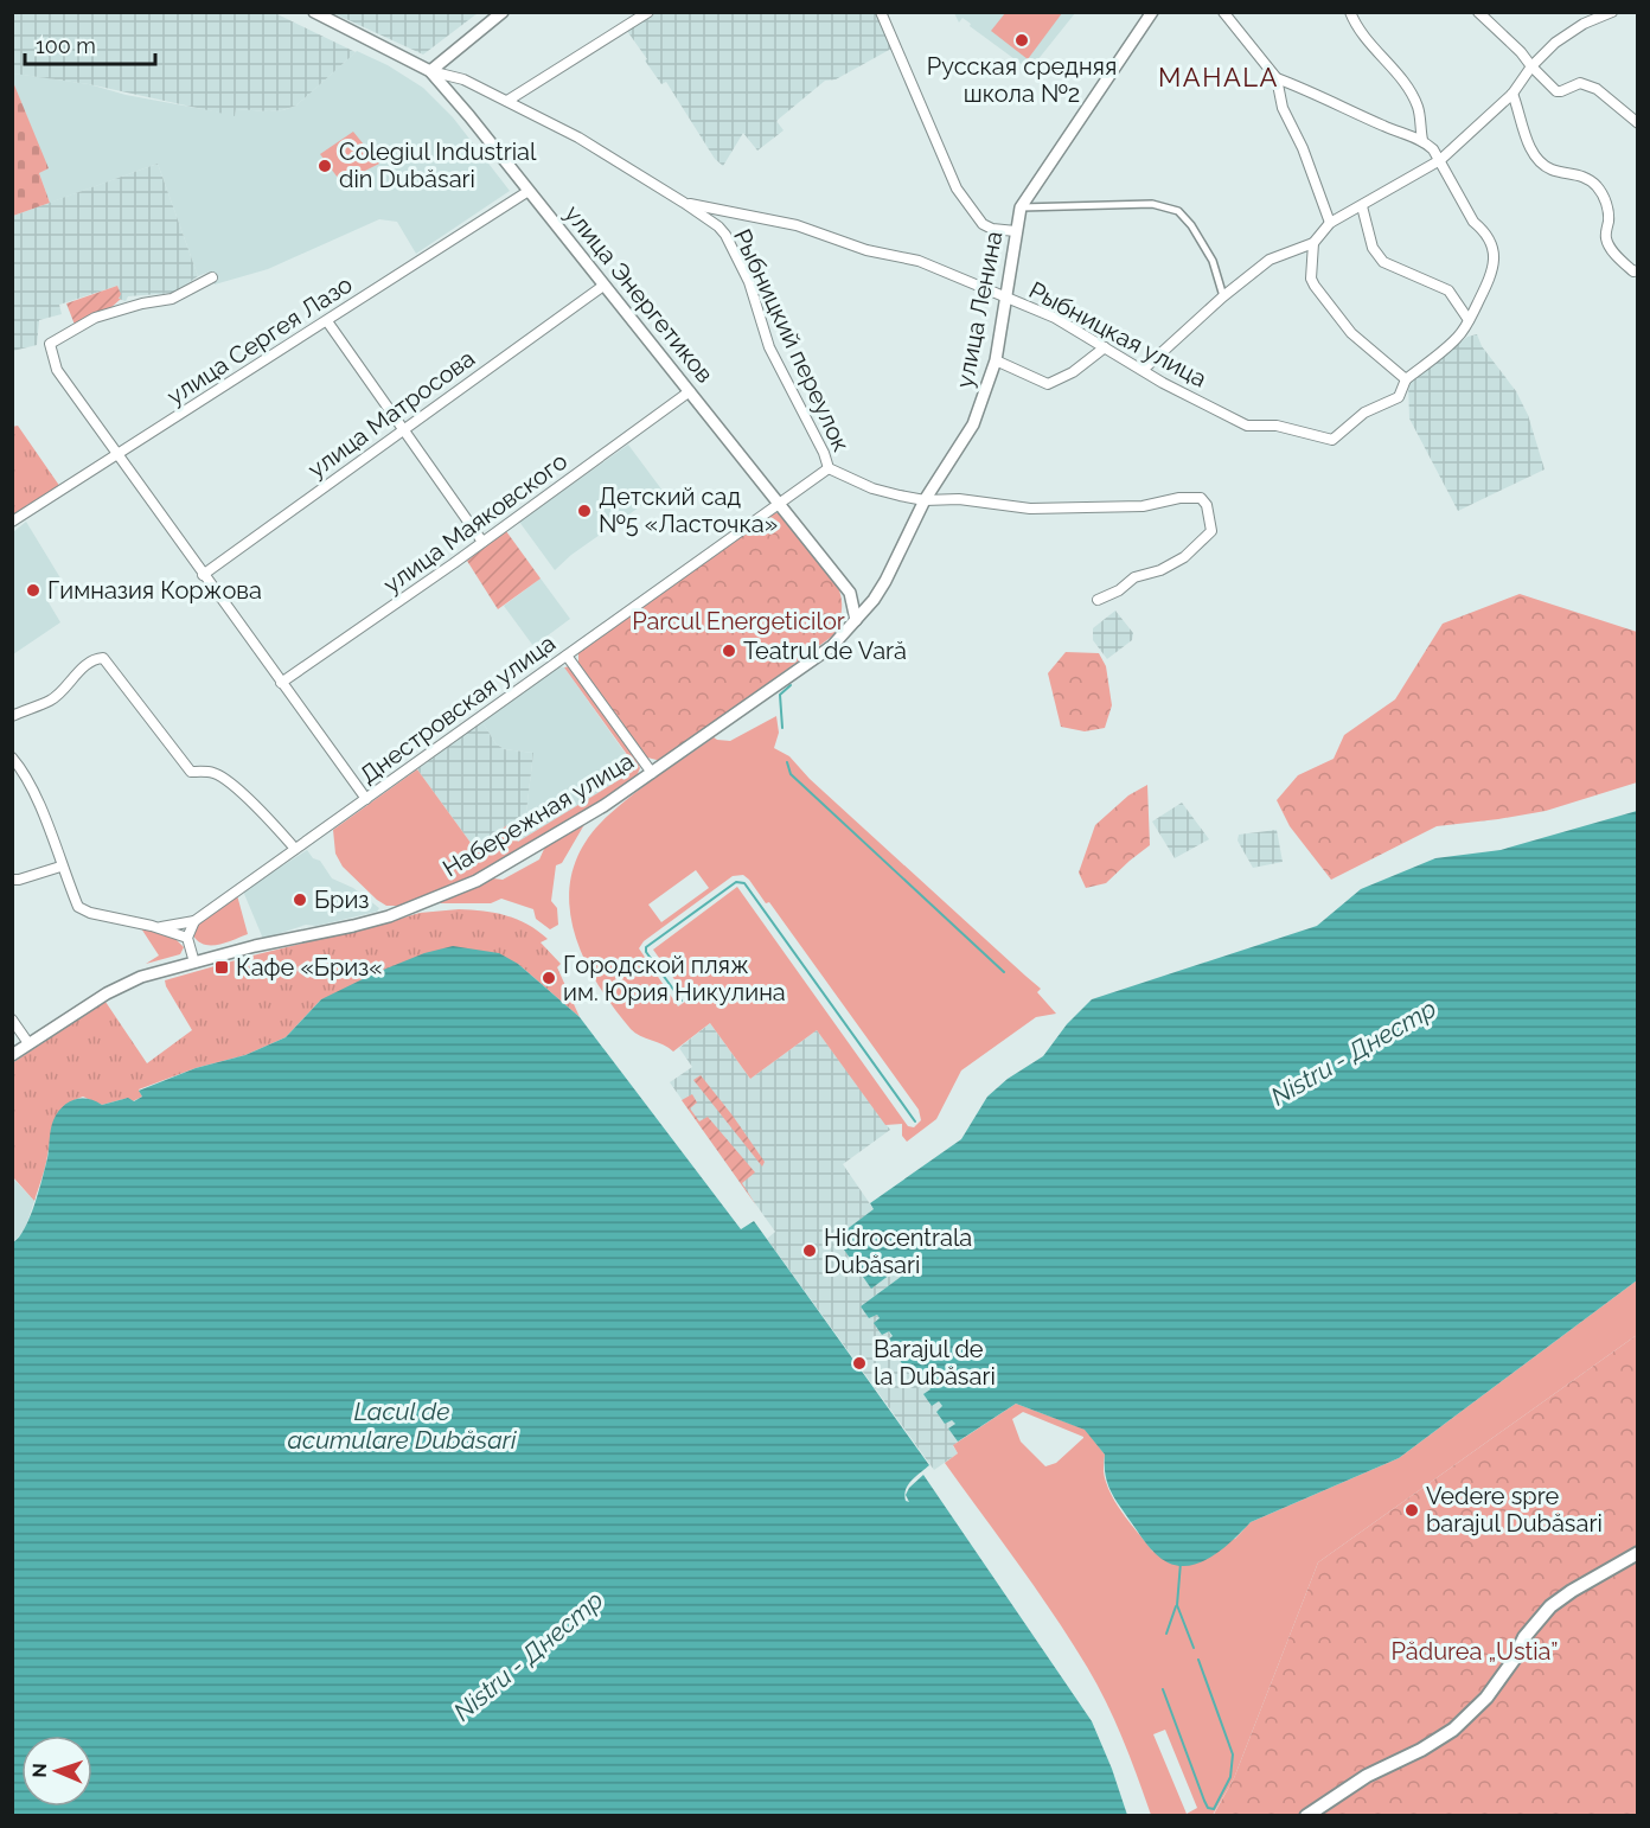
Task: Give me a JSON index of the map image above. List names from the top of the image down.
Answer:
{
  "streets": {
    "street": [
      "улица Энергетиков",
      "улица Ленина",
      "Рыбницкая улица",
      "улица Сергея Лазо",
      "Рыбницкий переулок",
      "улица Матросова",
      "улица Маяковского",
      "Днестровская улица",
      "Набережная улица"
    ]
  },
  "crossings": [
    ["улица Энергетиков", "улица Ленина"],
    ["улица Энергетиков", "улица Сергея Лазо"],
    ["улица Энергетиков", "Рыбницкий переулок"],
    ["улица Энергетиков", "улица Матросова"],
    ["улица Энергетиков", "улица Маяковского"],
    ["улица Энергетиков", "Днестровская улица"],
    ["улица Энергетиков", "Набережная улица"],
    ["улица Ленина", "Рыбницкая улица"],
    ["улица Ленина", "Рыбницкий переулок"],
    ["улица Ленина", "Набережная улица"],
    ["Рыбницкая улица", "Рыбницкий переулок"],
    ["Рыбницкий переулок", "Днестровская улица"]
  ],
  "districts": ["MAHALA"],
  "water": ["Nistru - Днестр", "Lacul de acumulare Dubăsari"],
  "parks": ["Parcul Energeticilor", "Pădurea „Ustia”"],
  "places": {
    "other": [
      "Русская средняя школа №2",
      "Colegiul Industrial din Dubăsari",
      "Детский сад №5 «Ласточка»",
      "Гимназия Коржова",
      "Teatrul de Vară",
      "Бриз",
      "Городской пляж им. Юрия Никулина",
      "Hidrocentrala Dubăsari",
      "Barajul de la Dubăsari",
      "Vedere spre barajul Dubăsari"
    ],
    "transit": ["Кафе «Бриз«"]
  },
  "scale_bar": "100 m",
  "north": "left"
}
